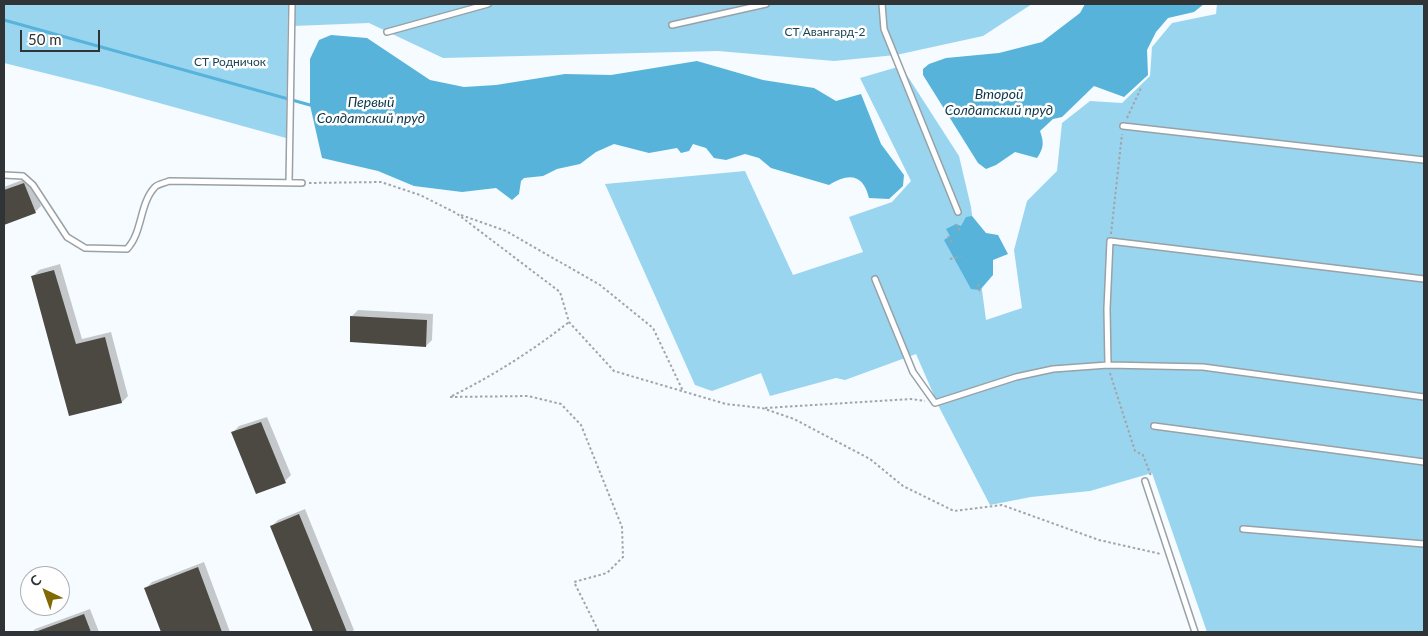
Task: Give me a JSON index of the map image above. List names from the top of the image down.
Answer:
{
  "water": ["Второй Солдатский пруд", "Первый Солдатский пруд"],
  "parks": ["СТ Авангард-2", "СТ Родничок"],
  "scale_bar": "50 m",
  "north": "top left"
}
